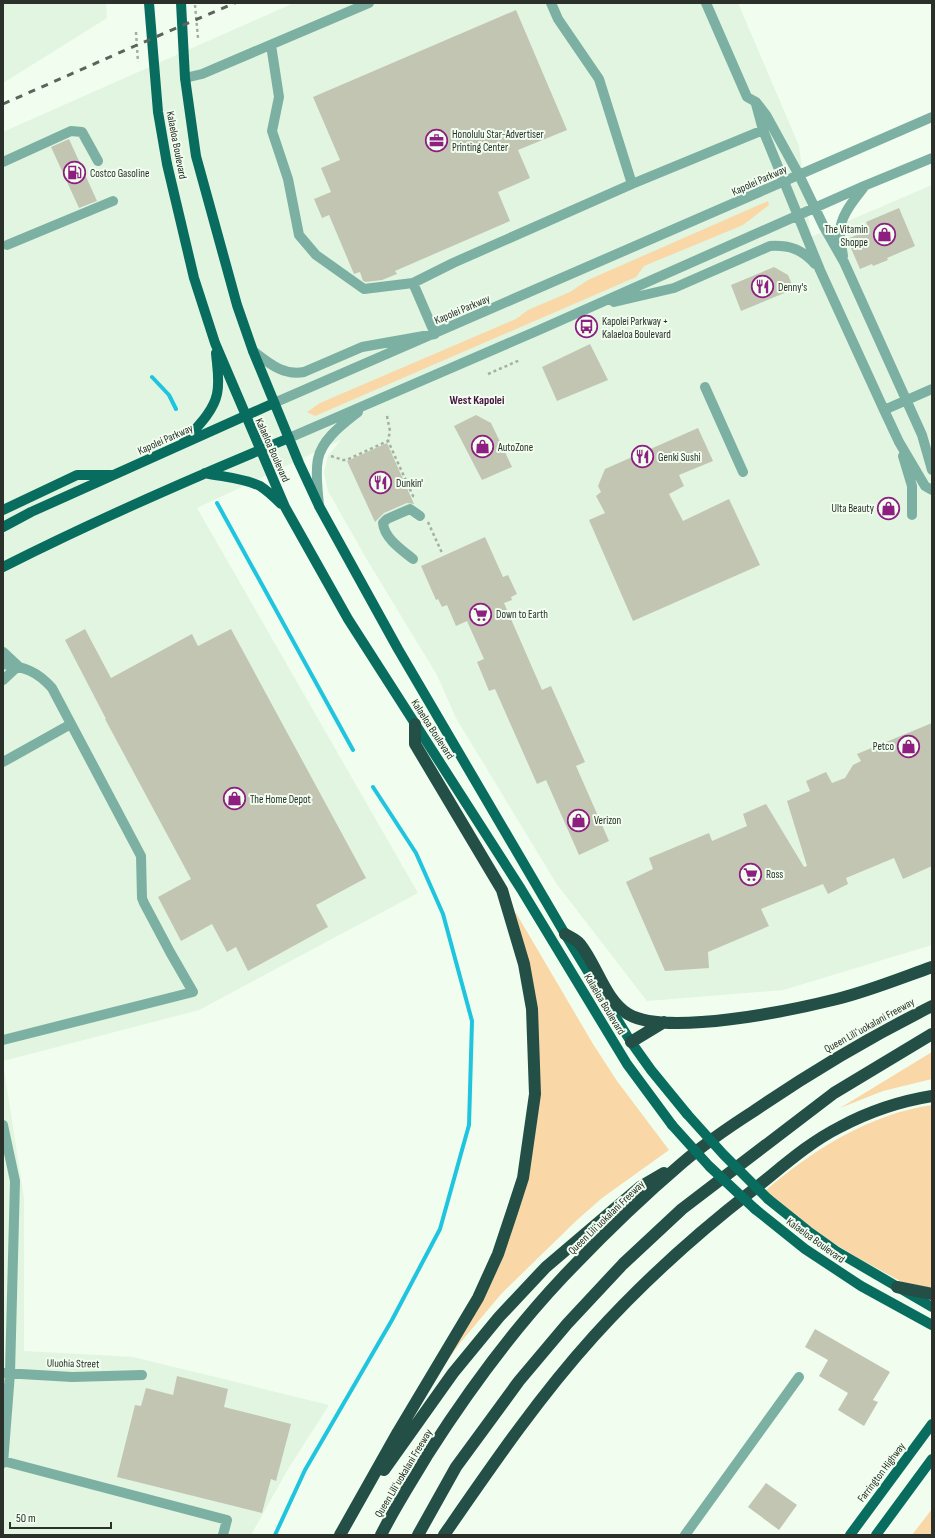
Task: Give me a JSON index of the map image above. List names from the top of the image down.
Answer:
{
  "streets": {
    "highway": ["Queen Liliʻuokalani Freeway"],
    "main road": ["Kalaeloa Boulevard", "Kapolei Parkway", "Farrington Highway"],
    "street": ["Uluohia Street"]
  },
  "crossings": [
    ["Kalaeloa Boulevard", "Kapolei Parkway"]
  ],
  "districts": ["West Kapolei"],
  "places": {
    "office": ["Honolulu Star-Advertiser Printing Center"],
    "fuel station": ["Costco Gasoline"],
    "shop": [
      "The Vitamin Shoppe",
      "AutoZone",
      "Ulta Beauty",
      "Petco",
      "The Home Depot",
      "Verizon"
    ],
    "restaurant": ["Denny's", "Genki Sushi", "Dunkin'"],
    "bus stop": ["Kapolei Parkway + Kalaeloa Boulevard"],
    "supermarket": ["Down to Earth", "Ross"]
  },
  "scale_bar": "50 m"
}
